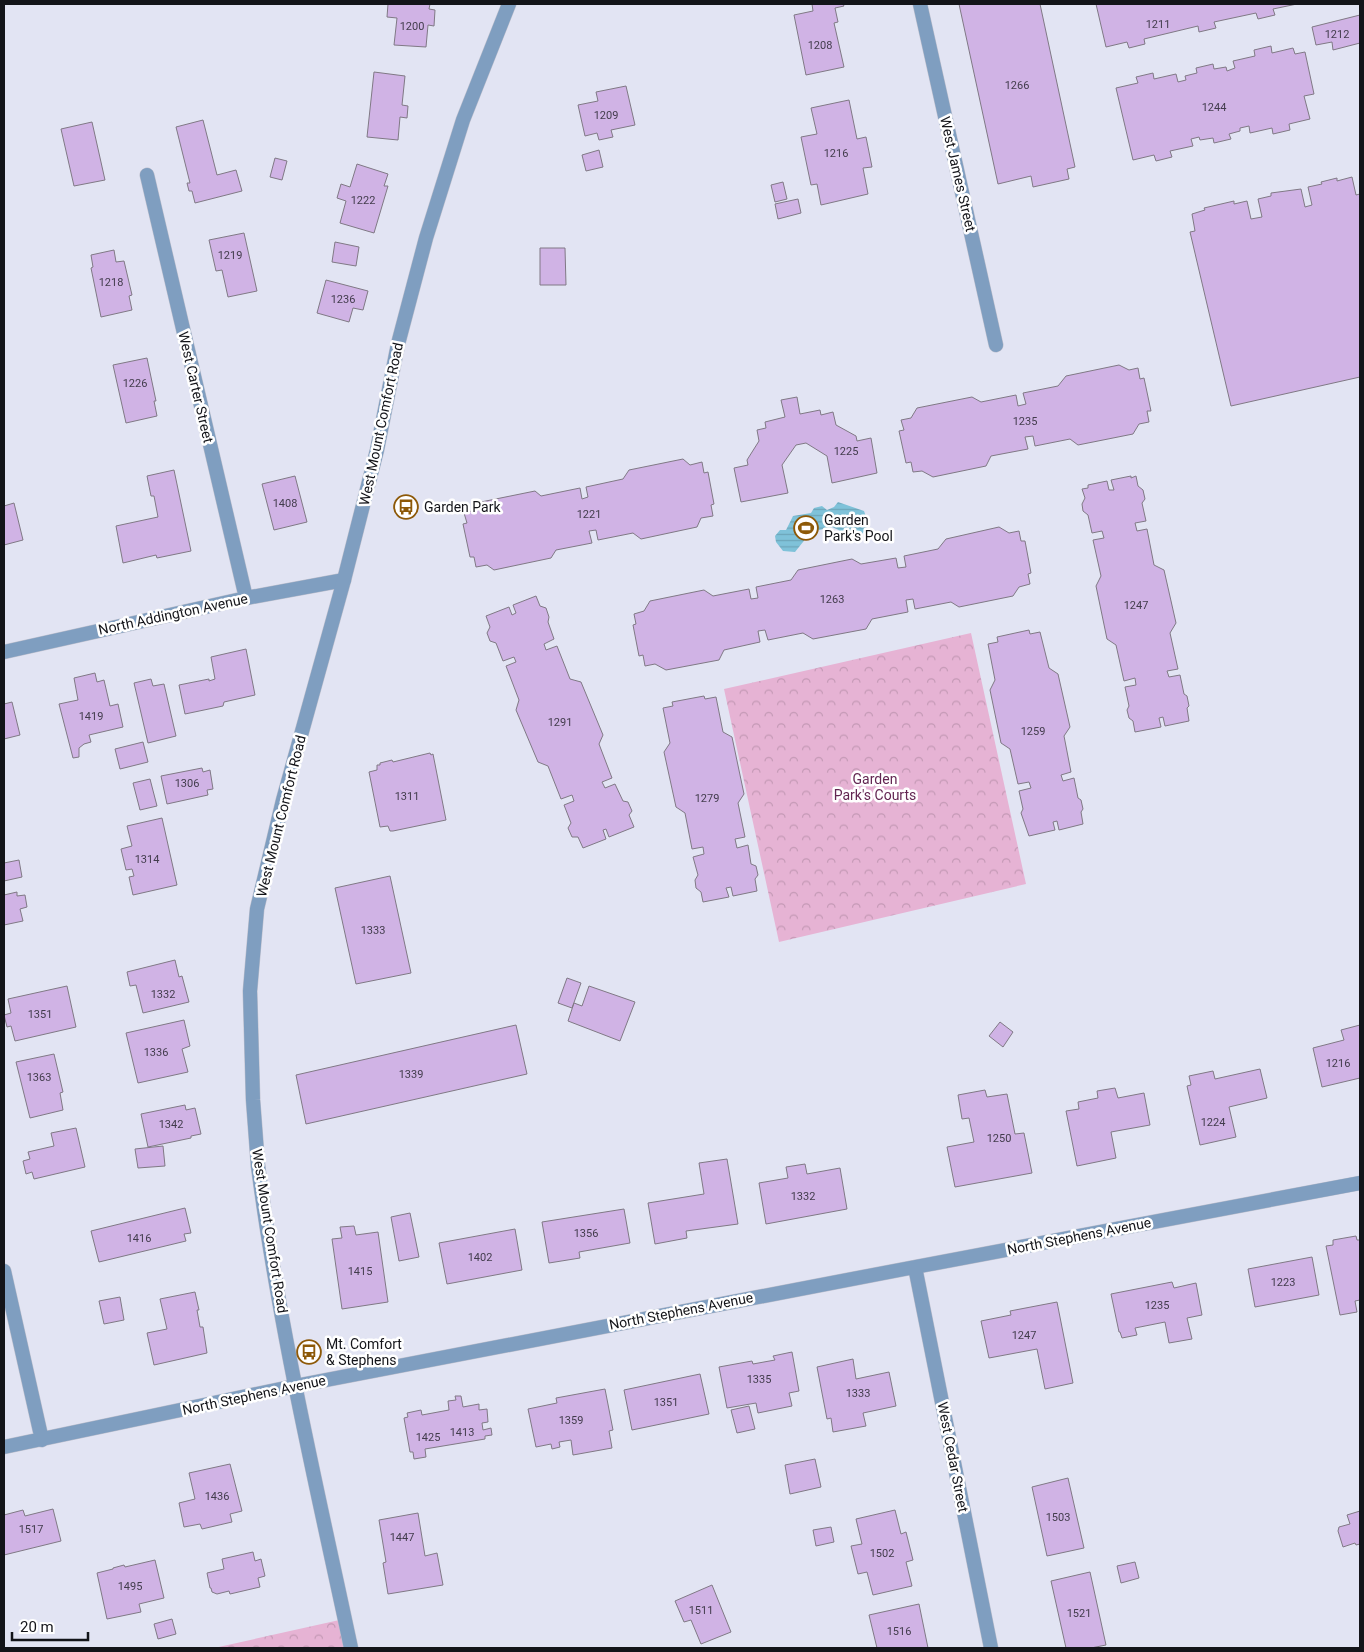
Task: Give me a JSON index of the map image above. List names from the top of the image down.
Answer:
{
  "streets": {
    "street": [
      "West James Street",
      "West Carter Street",
      "West Mount Comfort Road",
      "North Addington Avenue",
      "North Stephens Avenue",
      "West Cedar Street"
    ]
  },
  "crossings": [
    ["West Carter Street", "North Addington Avenue"],
    ["West Mount Comfort Road", "North Addington Avenue"],
    ["West Mount Comfort Road", "North Stephens Avenue"],
    ["North Stephens Avenue", "West Cedar Street"]
  ],
  "parks": ["Garden Park's Courts"],
  "places": {
    "bus stop": ["Garden Park", "Mt. Comfort & Stephens"],
    "sports": ["Garden Park's Pool"]
  },
  "house_numbers": [
    "1211",
    "1200",
    "1212",
    "1208",
    "1266",
    "1244",
    "1209",
    "1216",
    "1222",
    "1219",
    "1218",
    "1236",
    "1226",
    "1235",
    "1225",
    "1408",
    "1221",
    "1263",
    "1247",
    "1419",
    "1291",
    "1259",
    "1306",
    "1311",
    "1279",
    "1314",
    "1333",
    "1332",
    "1351",
    "1336",
    "1216",
    "1339",
    "1363",
    "1224",
    "1342",
    "1250",
    "1332",
    "1356",
    "1416",
    "1402",
    "1415",
    "1223",
    "1235",
    "1247",
    "1335",
    "1333",
    "1351",
    "1359",
    "1413",
    "1425",
    "1436",
    "1503",
    "1517",
    "1447",
    "1502",
    "1495",
    "1511",
    "1521",
    "1516"
  ],
  "scale_bar": "20 m"
}
